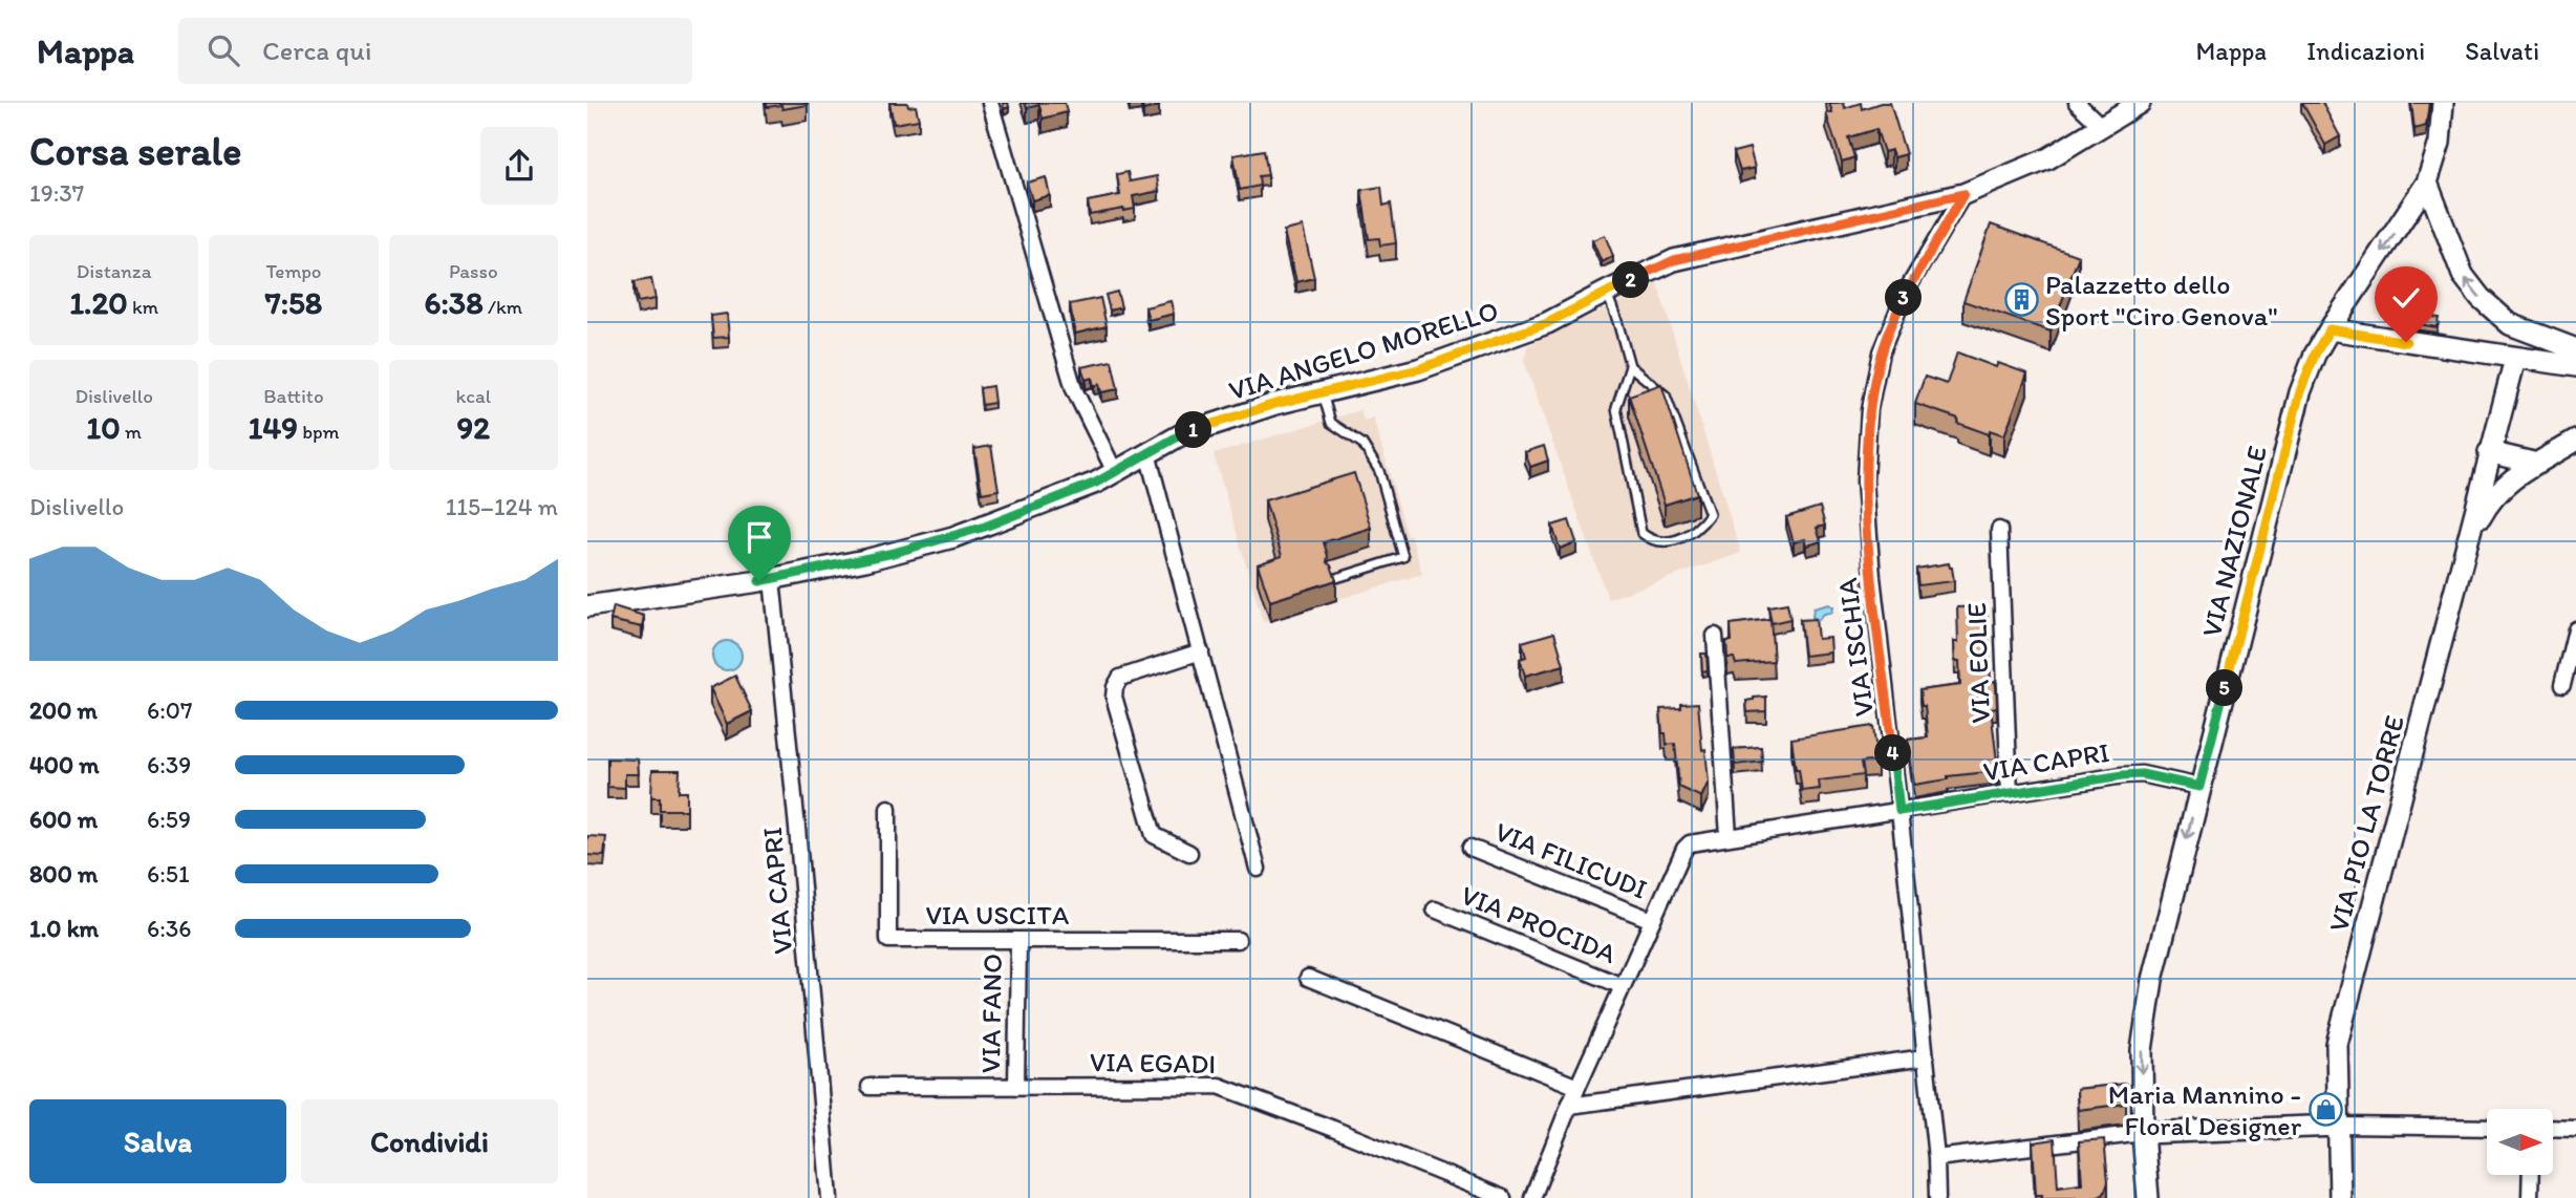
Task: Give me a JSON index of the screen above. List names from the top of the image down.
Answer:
{
  "streets": {
    "main road": ["VIA ANGELO MORELLO", "VIA NAZIONALE", "VIA PIO LA TORRE"],
    "street": [
      "VIA ISCHIA",
      "VIA EOLIE",
      "VIA CAPRI",
      "VIA FILICUDI",
      "VIA USCITA",
      "VIA PROCIDA",
      "VIA FANO",
      "VIA EGADI"
    ]
  },
  "crossings": [
    ["VIA ANGELO MORELLO", "VIA ISCHIA"],
    ["VIA ANGELO MORELLO", "VIA CAPRI"],
    ["VIA NAZIONALE", "VIA CAPRI"],
    ["VIA ISCHIA", "VIA CAPRI"],
    ["VIA EOLIE", "VIA CAPRI"],
    ["VIA CAPRI", "VIA FILICUDI"],
    ["VIA CAPRI", "VIA PROCIDA"],
    ["VIA USCITA", "VIA FANO"],
    ["VIA FANO", "VIA EGADI"]
  ],
  "one_way": ["VIA NAZIONALE"],
  "places": {
    "building": ["Palazzetto dello Sport \"Ciro Genova\""],
    "shop": ["Maria Mannino - Floral Designer"]
  },
  "north": "right",
  "page": {
    "header": "Mappa",
    "search": "Cerca qui",
    "nav": ["Mappa", "Indicazioni", "Salvati"],
    "heading": ["Corsa serale", "19:37"],
    "stats": [
      ["Distanza", "1.20 km"],
      ["Tempo", "7:58"],
      ["Passo", "6:38 /km"],
      ["Dislivello", "10 m"],
      ["Battito", "149 bpm"],
      ["kcal", "92"]
    ],
    "pins": [
      "2",
      "3",
      "1",
      "5",
      "4"
    ],
    "chart": ["Dislivello", "115–124 m"],
    "list": [
      {
        "name": "200 m",
        "note": "6:07"
      },
      {
        "name": "400 m",
        "note": "6:39"
      },
      {
        "name": "600 m",
        "note": "6:59"
      },
      {
        "name": "800 m",
        "note": "6:51"
      },
      {
        "name": "1.0 km",
        "note": "6:36"
      }
    ],
    "buttons": ["Salva", "Condividi"]
  }
}
